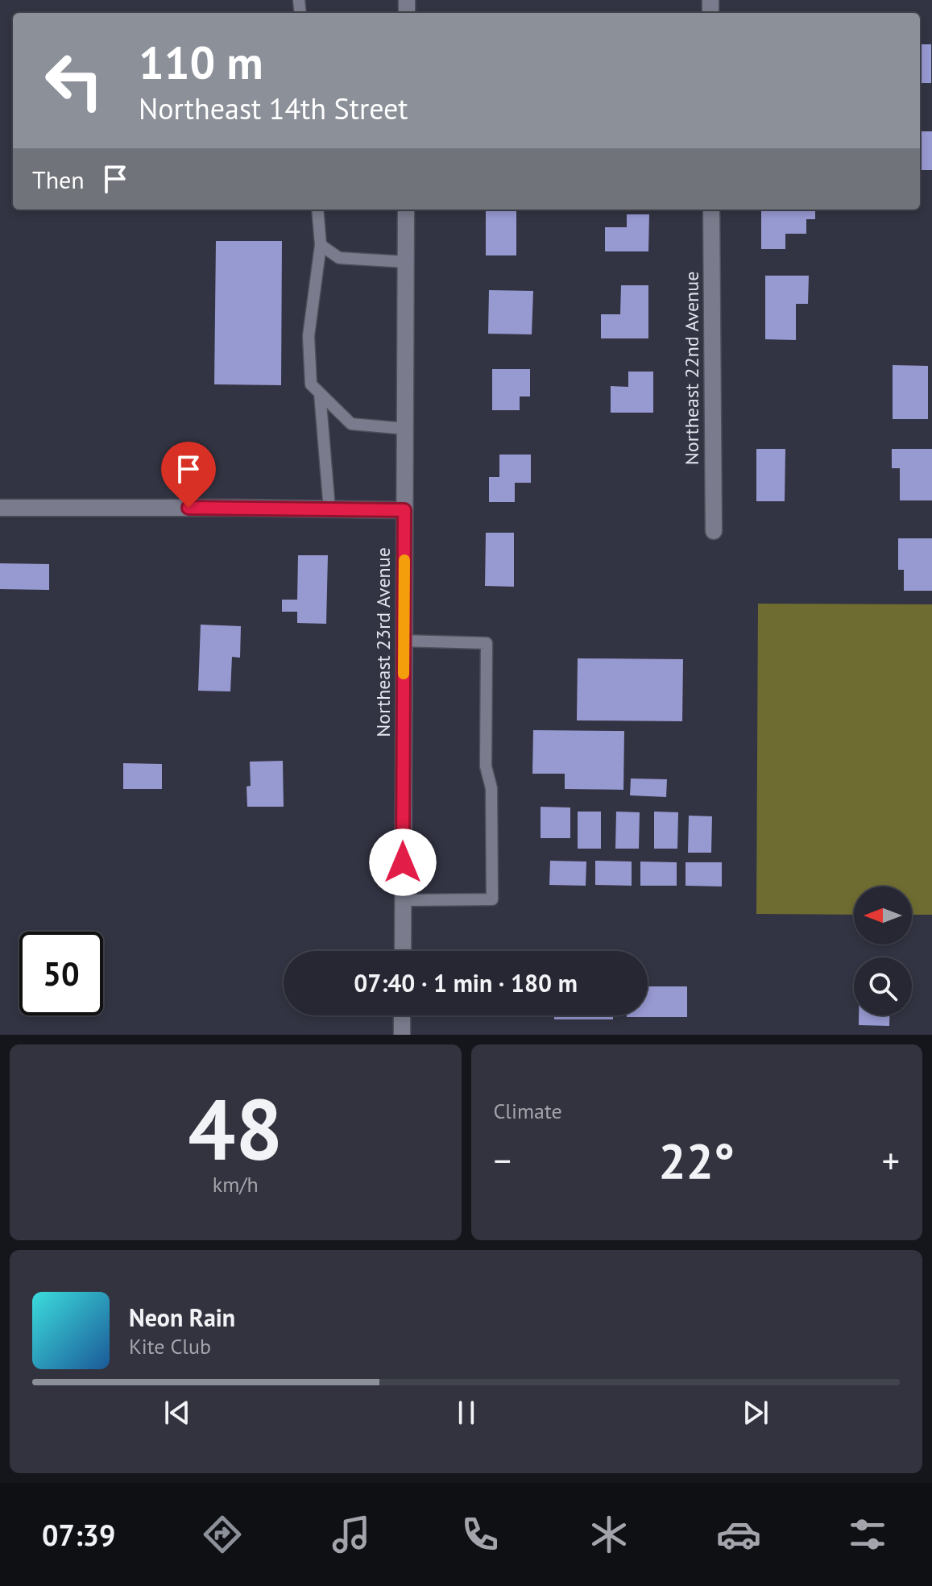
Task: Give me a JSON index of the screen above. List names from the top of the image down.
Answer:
{
  "streets": {
    "main road": ["Northeast 22nd Avenue", "Northeast 23rd Avenue"]
  },
  "north": "left",
  "page": {
    "turn": ["110 m", "Northeast 14th Street"],
    "then": "Then",
    "limit": "50",
    "trip": "07:40 · 1 min · 180 m",
    "tile": [
      ["48", "km/h"],
      "Climate"
    ],
    "heat": ["−", "22°", "+"],
    "song": ["Neon Rain", "Kite Club"],
    "tabs": "07:39"
  }
}
